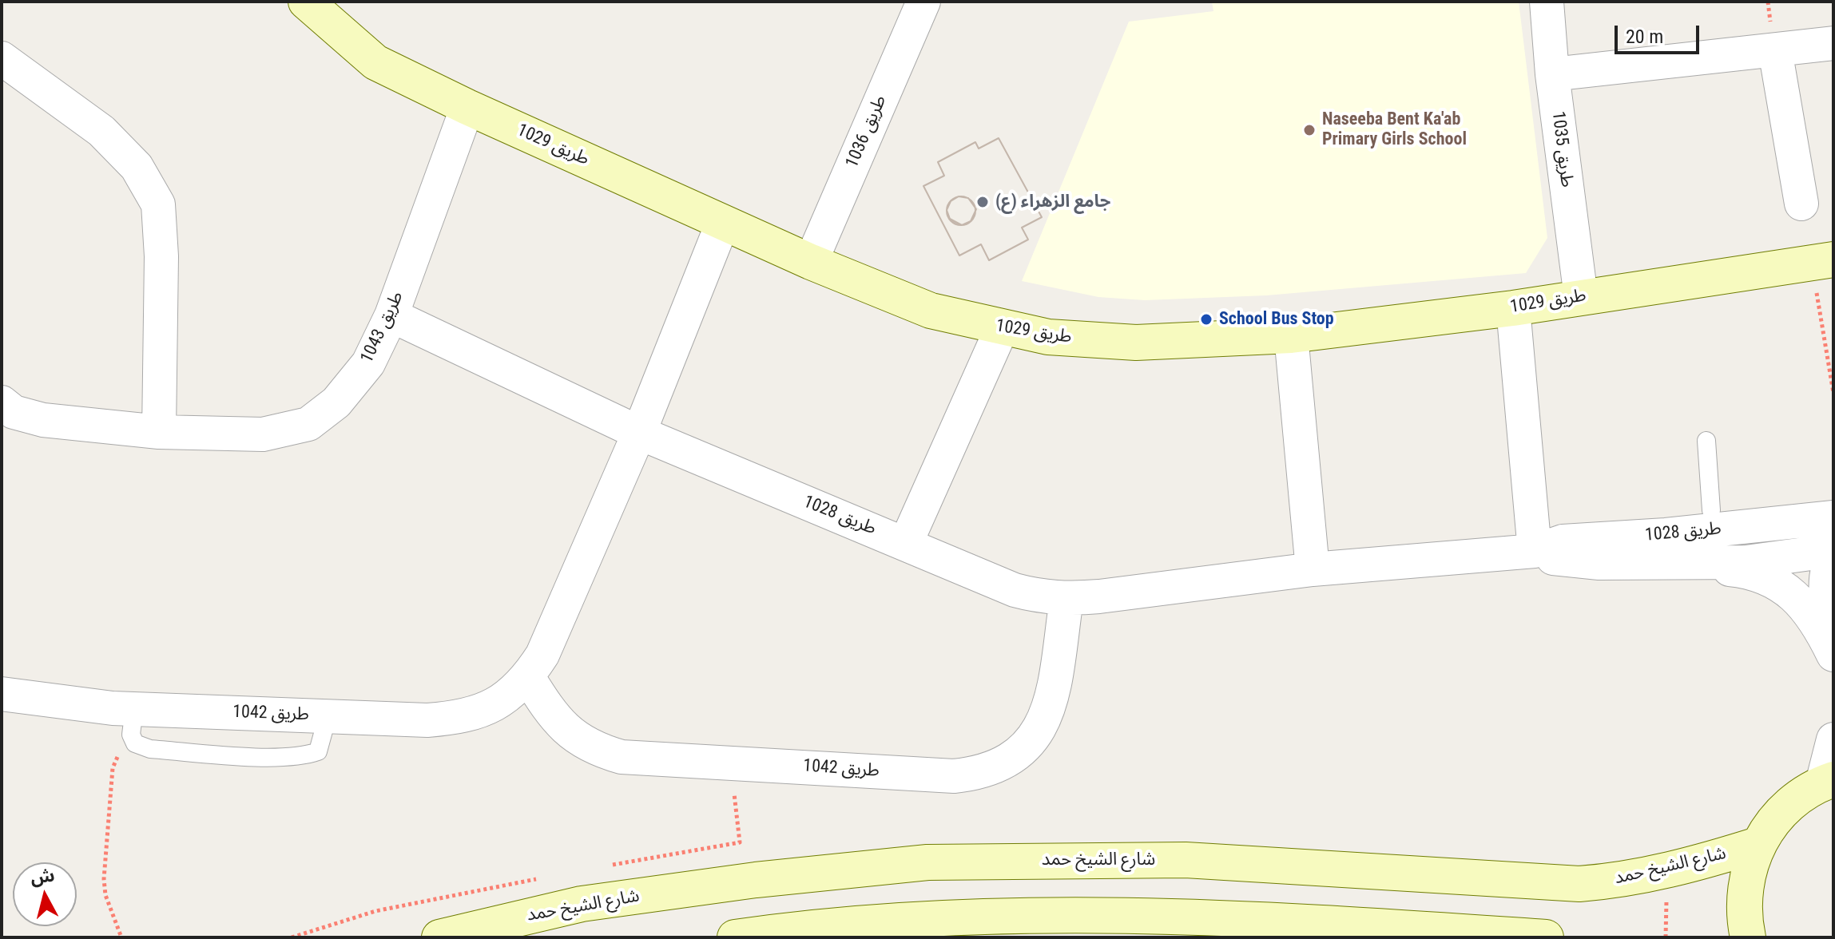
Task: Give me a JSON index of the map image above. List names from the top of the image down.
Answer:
{
  "streets": {
    "main road": ["طريق 1029", "شارع الشيخ حمد"],
    "street": [
      "طريق 1036",
      "طريق 1035",
      "طريق 1043",
      "طريق 1028",
      "طريق 1042"
    ]
  },
  "crossings": [
    ["طريق 1036", "طريق 1029"],
    ["طريق 1029", "طريق 1035"],
    ["طريق 1029", "طريق 1043"],
    ["طريق 1029", "طريق 1042"],
    ["طريق 1043", "طريق 1028"],
    ["طريق 1028", "طريق 1042"]
  ],
  "places": ["Naseeba Bent Ka'ab Primary Girls School", "جامع الزهراء (ع)", "School Bus Stop"],
  "scale_bar": "20 m",
  "north": "top"
}
